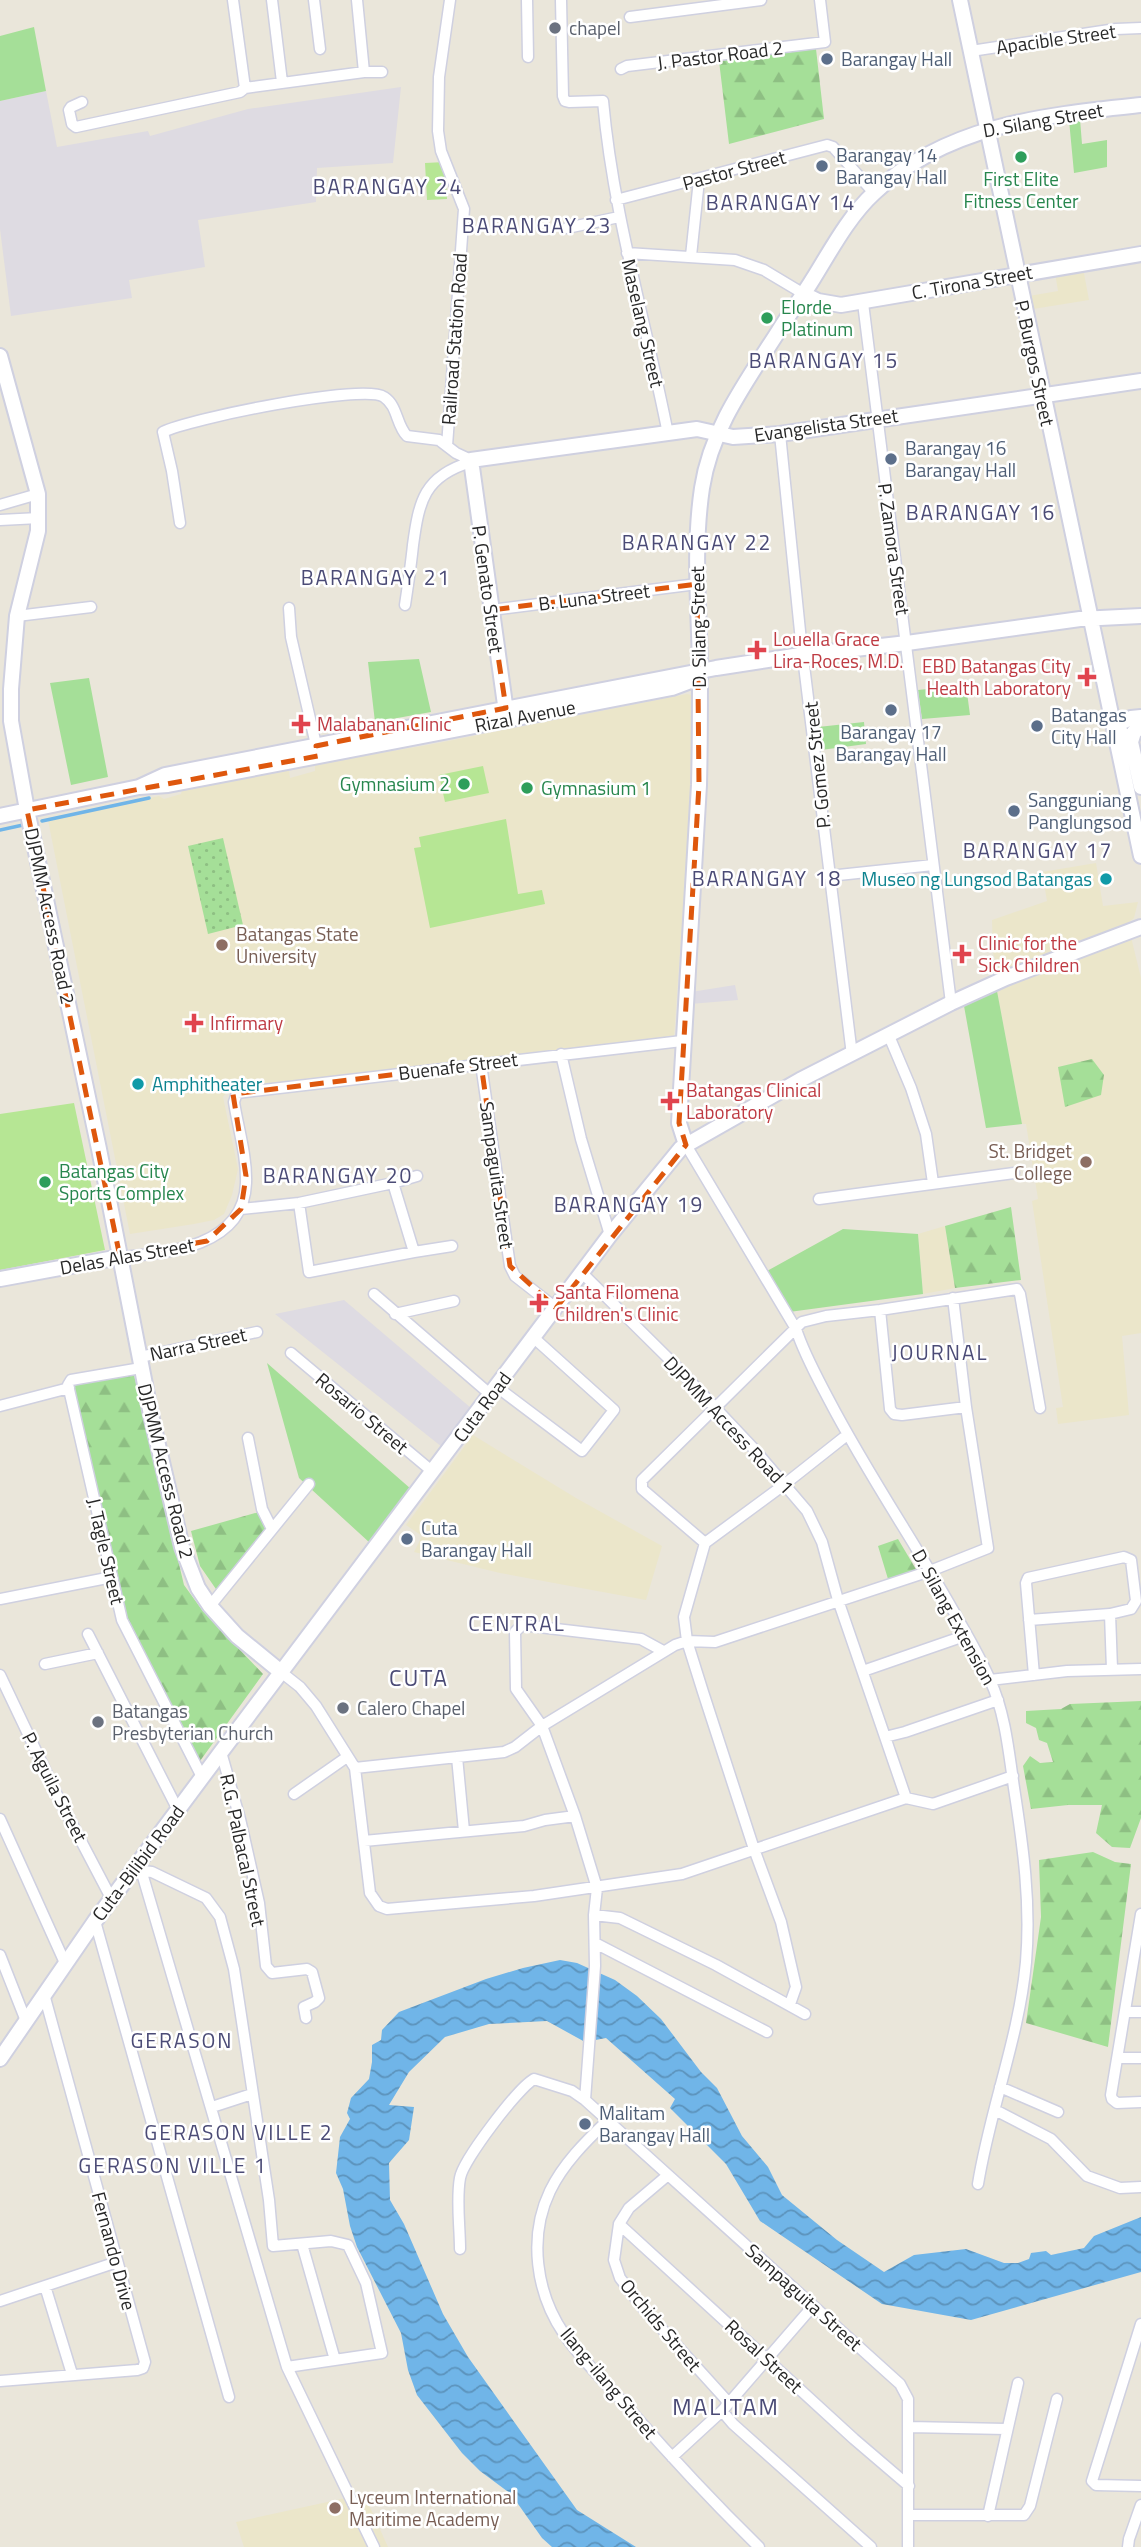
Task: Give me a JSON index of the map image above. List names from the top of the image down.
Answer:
{
  "streets": {
    "street": [
      "Apacible Street",
      "J. Pastor Road 2",
      "D. Silang Street",
      "Pastor Street",
      "C. Tirona Street",
      "Maselang Street",
      "Railroad Station Road",
      "P. Burgos Street",
      "Evangelista Street",
      "P. Zamora Street",
      "P. Genato Street",
      "B. Luna Street",
      "Rizal Avenue",
      "P. Gomez Street",
      "DJPMM Access Road 2",
      "Buenafe Street",
      "Sampaguita Street",
      "Delas Alas Street",
      "Narra Street",
      "Cuta Road",
      "Rosario Street",
      "DJPMM Access Road 1",
      "J. Tagle Street",
      "D. Silang Extension",
      "P. Aguila Street",
      "R.G. Palbacal Street",
      "Cuta-Bilibid Road",
      "Fernando Drive",
      "Orchids Street",
      "Rosal Street",
      "Ilang-ilang Street"
    ]
  },
  "crossings": [
    ["Apacible Street", "P. Burgos Street"],
    ["D. Silang Street", "Pastor Street"],
    ["D. Silang Street", "C. Tirona Street"],
    ["D. Silang Street", "P. Burgos Street"],
    ["D. Silang Street", "Evangelista Street"],
    ["D. Silang Street", "B. Luna Street"],
    ["D. Silang Street", "Rizal Avenue"],
    ["D. Silang Street", "Buenafe Street"],
    ["D. Silang Street", "Cuta Road"],
    ["D. Silang Street", "D. Silang Extension"],
    ["Pastor Street", "Maselang Street"],
    ["C. Tirona Street", "P. Burgos Street"],
    ["C. Tirona Street", "P. Zamora Street"],
    ["Maselang Street", "Evangelista Street"],
    ["Railroad Station Road", "Evangelista Street"],
    ["Railroad Station Road", "P. Genato Street"],
    ["P. Burgos Street", "Evangelista Street"],
    ["P. Burgos Street", "Rizal Avenue"],
    ["Evangelista Street", "P. Zamora Street"],
    ["Evangelista Street", "P. Genato Street"],
    ["Evangelista Street", "P. Gomez Street"],
    ["P. Zamora Street", "Rizal Avenue"],
    ["P. Genato Street", "B. Luna Street"],
    ["P. Genato Street", "Rizal Avenue"],
    ["Rizal Avenue", "P. Gomez Street"],
    ["Rizal Avenue", "DJPMM Access Road 2"],
    ["DJPMM Access Road 2", "Delas Alas Street"],
    ["DJPMM Access Road 2", "Narra Street"],
    ["DJPMM Access Road 2", "Cuta Road"],
    ["DJPMM Access Road 2", "Cuta-Bilibid Road"],
    ["Buenafe Street", "Sampaguita Street"],
    ["Buenafe Street", "Delas Alas Street"],
    ["Sampaguita Street", "Cuta Road"],
    ["Sampaguita Street", "Rosal Street"],
    ["Sampaguita Street", "Ilang-ilang Street"],
    ["Cuta Road", "Rosario Street"],
    ["Cuta Road", "DJPMM Access Road 1"],
    ["Cuta Road", "D. Silang Extension"],
    ["Cuta Road", "Cuta-Bilibid Road"],
    ["J. Tagle Street", "Cuta-Bilibid Road"],
    ["P. Aguila Street", "Cuta-Bilibid Road"],
    ["R.G. Palbacal Street", "Cuta-Bilibid Road"],
    ["Cuta-Bilibid Road", "Fernando Drive"],
    ["Orchids Street", "Rosal Street"]
  ],
  "districts": [
    "BARANGAY 24",
    "BARANGAY 14",
    "BARANGAY 23",
    "BARANGAY 15",
    "BARANGAY 16",
    "BARANGAY 22",
    "BARANGAY 21",
    "BARANGAY 17",
    "BARANGAY 18",
    "BARANGAY 20",
    "BARANGAY 19",
    "JOURNAL",
    "CENTRAL",
    "CUTA",
    "GERASON",
    "GERASON VILLE 2",
    "GERASON VILLE 1",
    "MALITAM"
  ],
  "places": {
    "other": [
      "chapel",
      "Barangay Hall",
      "First Elite Fitness Center",
      "Barangay 14 Barangay Hall",
      "Elorde Platinum",
      "Barangay 16 Barangay Hall",
      "Barangay 17 Barangay Hall",
      "Batangas City Hall",
      "Gymnasium 2",
      "Gymnasium 1",
      "Sangguniang Panglungsod",
      "Museo ng Lungsod Batangas",
      "Batangas State University",
      "Amphitheater",
      "St. Bridget College",
      "Batangas City Sports Complex",
      "Cuta Barangay Hall",
      "Calero Chapel",
      "Batangas Presbyterian Church",
      "Malitam Barangay Hall",
      "Lyceum International Maritime Academy"
    ],
    "health": [
      "Louella Grace Lira-Roces, M.D.",
      "EBD Batangas City Health Laboratory",
      "Malabanan Clinic",
      "Clinic for the Sick Children",
      "Infirmary",
      "Batangas Clinical Laboratory",
      "Santa Filomena Children's Clinic"
    ]
  }
}
